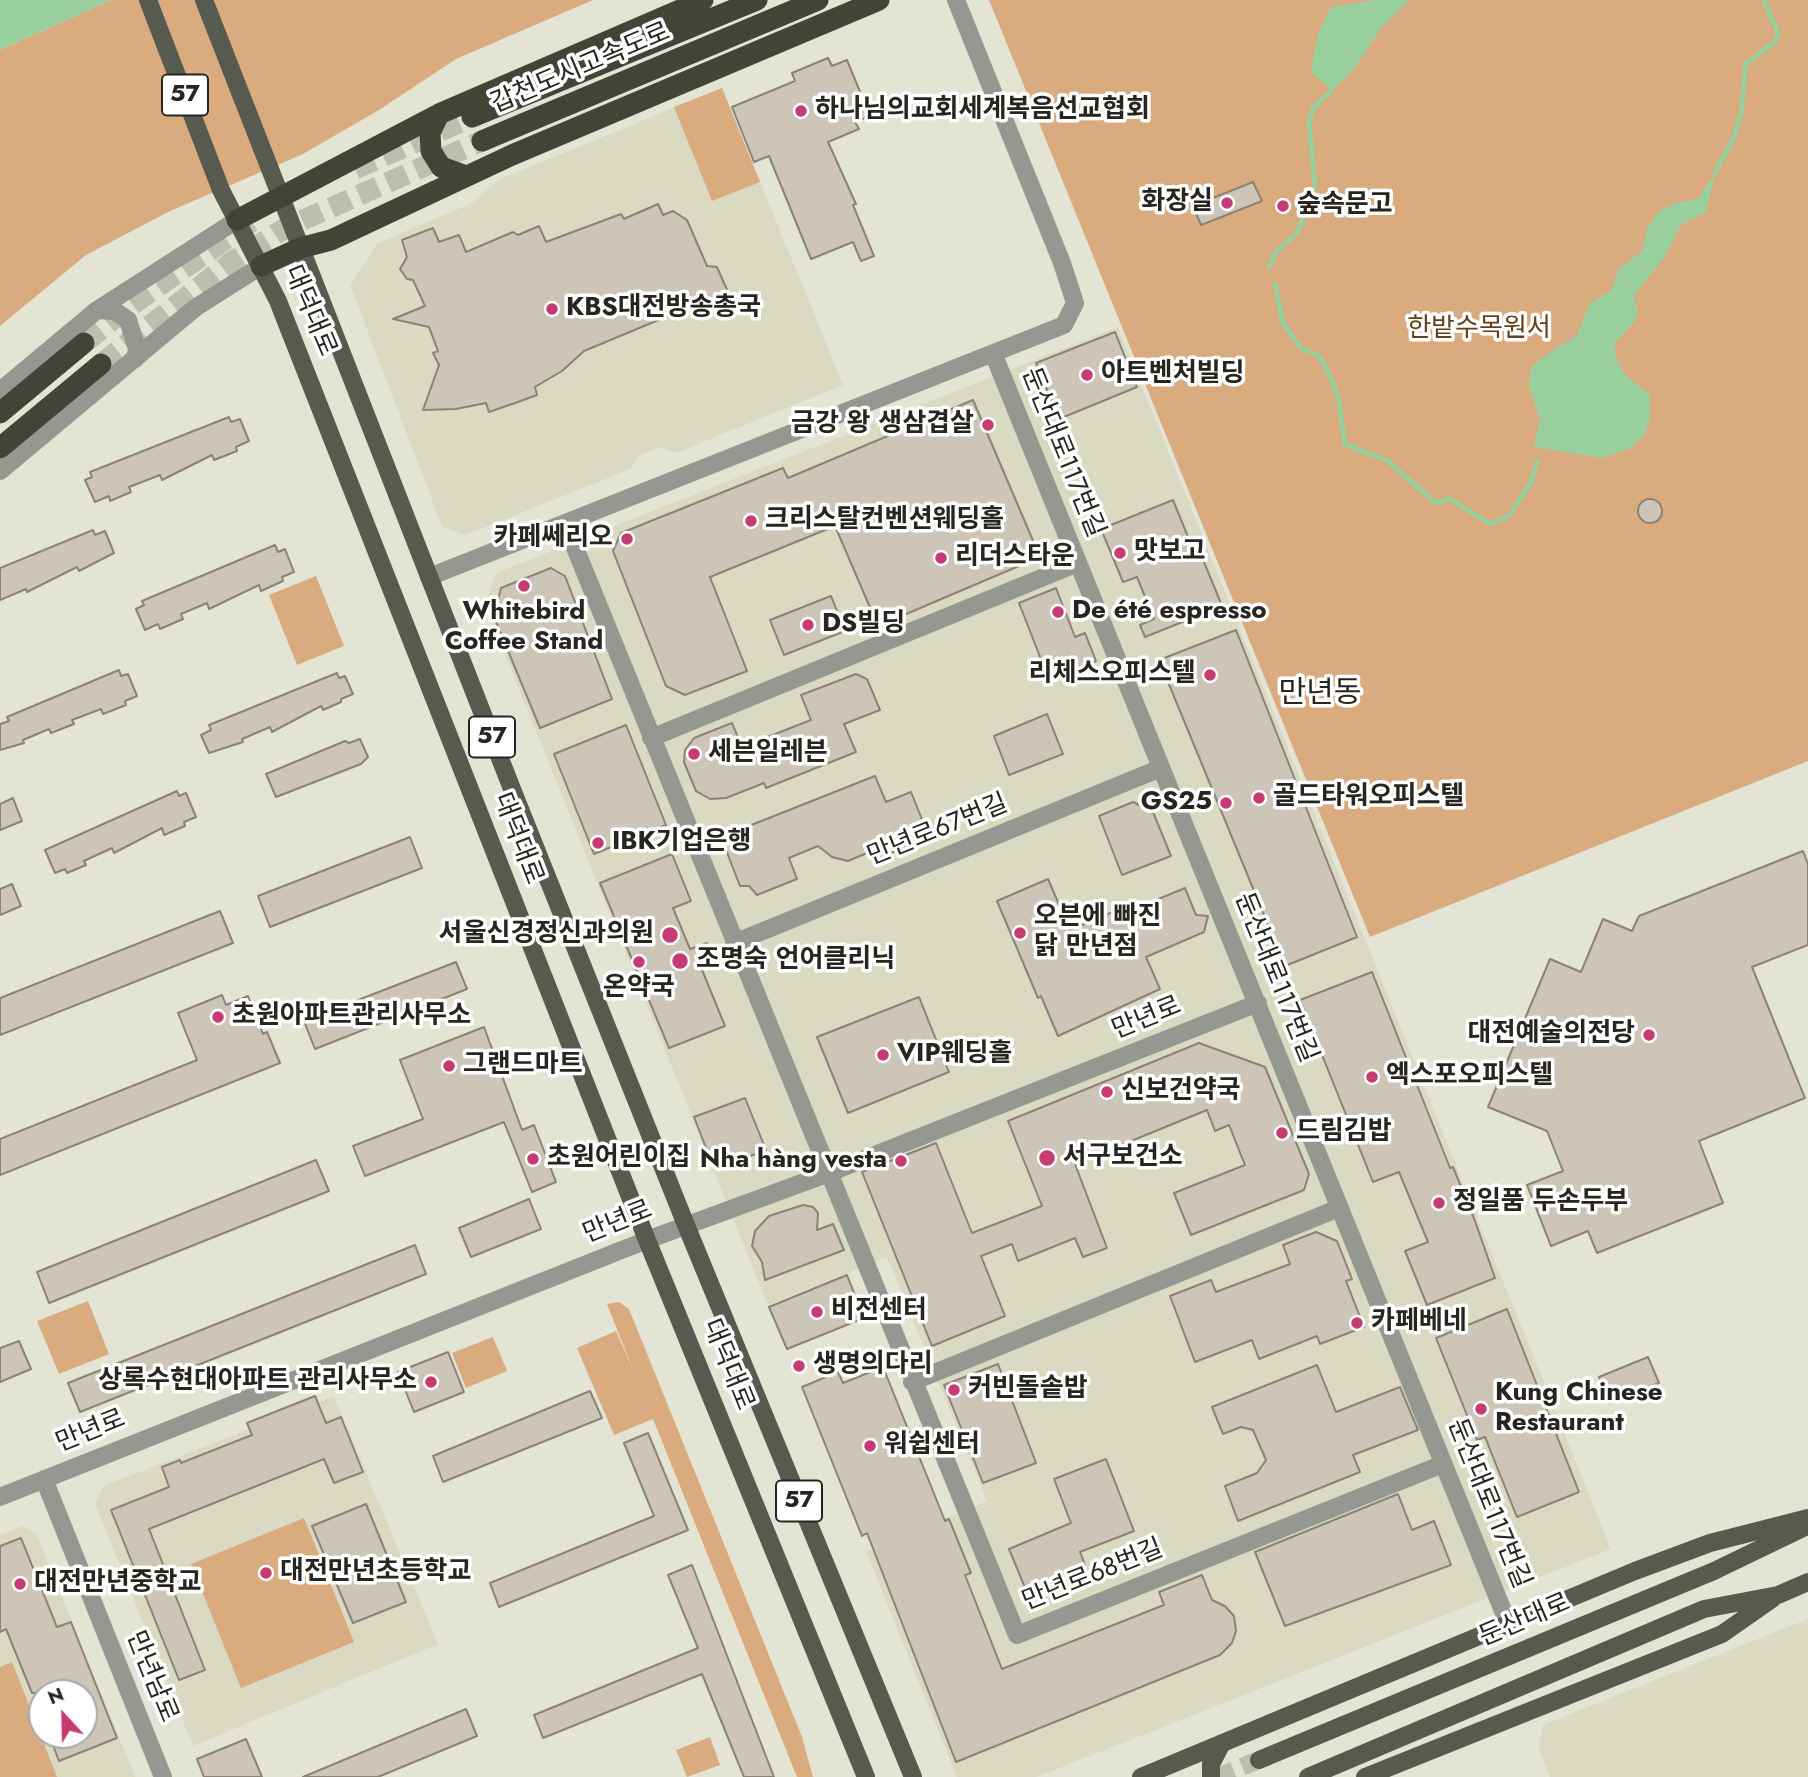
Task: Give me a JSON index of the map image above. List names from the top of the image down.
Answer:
{
  "streets": {
    "highway": ["갑천도시고속도로"],
    "main road": ["57", "대덕대로", "둔산대로"],
    "street": [
      "둔산대로117번길",
      "만년로67번길",
      "만년로",
      "만년로68번길",
      "만년남로"
    ]
  },
  "crossings": [
    ["대덕대로", "둔산대로117번길"],
    ["대덕대로", "만년로"],
    ["둔산대로117번길", "만년로67번길"],
    ["둔산대로117번길", "만년로"],
    ["둔산대로117번길", "만년로68번길"],
    ["만년로", "만년로68번길"],
    ["만년로", "만년남로"]
  ],
  "districts": ["만년동"],
  "parks": ["한밭수목원서"],
  "places": [
    "하나님의교회세계복음선교협회",
    "화장실",
    "숲속문고",
    "KBS대전방송총국",
    "아트벤처빌딩",
    "금강 왕 생삼겹살",
    "크리스탈컨벤션웨딩홀",
    "카페쎄리오",
    "맛보고",
    "리더스타운",
    "Whitebird Coffee Stand",
    "De été espresso",
    "DS빌딩",
    "리체스오피스텔",
    "세븐일레븐",
    "골드타워오피스텔",
    "GS25",
    "IBK기업은행",
    "오븐에 빠진 닭 만년점",
    "서울신경정신과의원",
    "조명숙 언어클리닉",
    "온약국",
    "초원아파트관리사무소",
    "대전예술의전당",
    "VIP웨딩홀",
    "그랜드마트",
    "엑스포오피스텔",
    "신보건약국",
    "드림김밥",
    "서구보건소",
    "초원어린이집",
    "Nha hàng vesta",
    "정일품 두손두부",
    "비전센터",
    "카페베네",
    "생명의다리",
    "상록수현대아파트 관리사무소",
    "커빈돌솥밥",
    "Kung Chinese Restaurant",
    "워쉽센터",
    "대전만년초등학교",
    "대전만년중학교"
  ],
  "north": "top"
}
